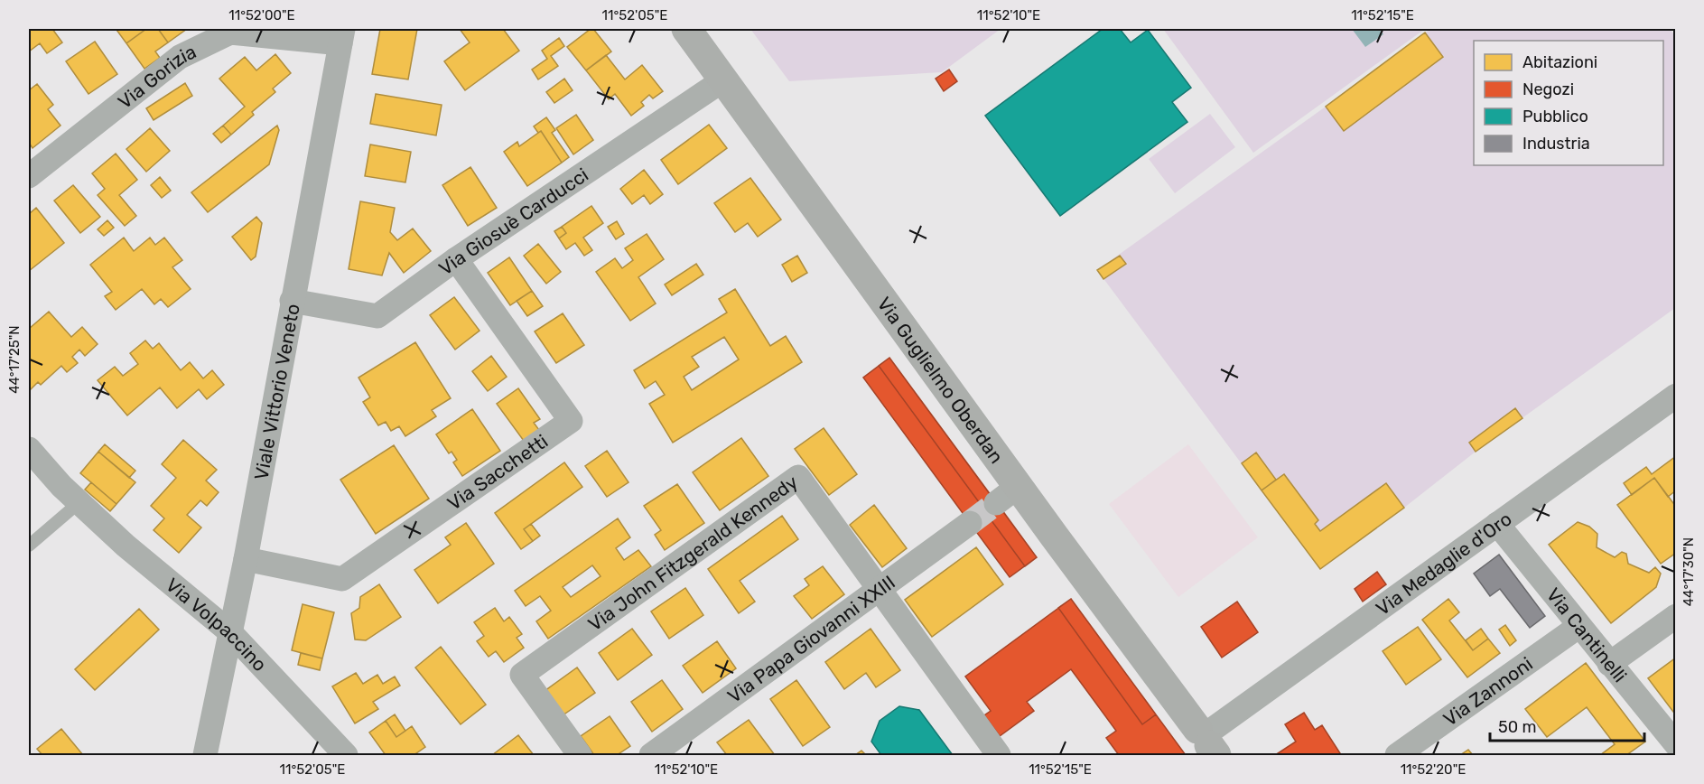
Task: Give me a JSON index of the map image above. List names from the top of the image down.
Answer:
{
  "streets": {
    "main road": ["Via Guglielmo Oberdan"],
    "street": [
      "Via Gorizia",
      "Via Giosuè Carducci",
      "Viale Vittorio Veneto",
      "Via Sacchetti",
      "Via John Fitzgerald Kennedy",
      "Via Medaglie d'Oro",
      "Via Volpaccino",
      "Via Cantinelli",
      "Via Papa Giovanni XXIII",
      "Via Zannoni"
    ]
  },
  "crossings": [
    ["Via Gorizia", "Viale Vittorio Veneto"],
    ["Via Giosuè Carducci", "Via Guglielmo Oberdan"],
    ["Via Giosuè Carducci", "Viale Vittorio Veneto"],
    ["Via Giosuè Carducci", "Via Sacchetti"],
    ["Via Guglielmo Oberdan", "Via Medaglie d'Oro"],
    ["Viale Vittorio Veneto", "Via Sacchetti"],
    ["Viale Vittorio Veneto", "Via Volpaccino"],
    ["Via John Fitzgerald Kennedy", "Via Papa Giovanni XXIII"],
    ["Via Medaglie d'Oro", "Via Cantinelli"],
    ["Via Cantinelli", "Via Zannoni"]
  ],
  "legend": [
    "Abitazioni",
    "Negozi",
    "Pubblico",
    "Industria"
  ],
  "scale_bar": "50 m",
  "coordinates": [
    "11°52'00\"E",
    "11°52'05\"E",
    "11°52'10\"E",
    "11°52'15\"E",
    "44°17'25\"N",
    "44°17'30\"N",
    "11°52'20\"E"
  ]
}
